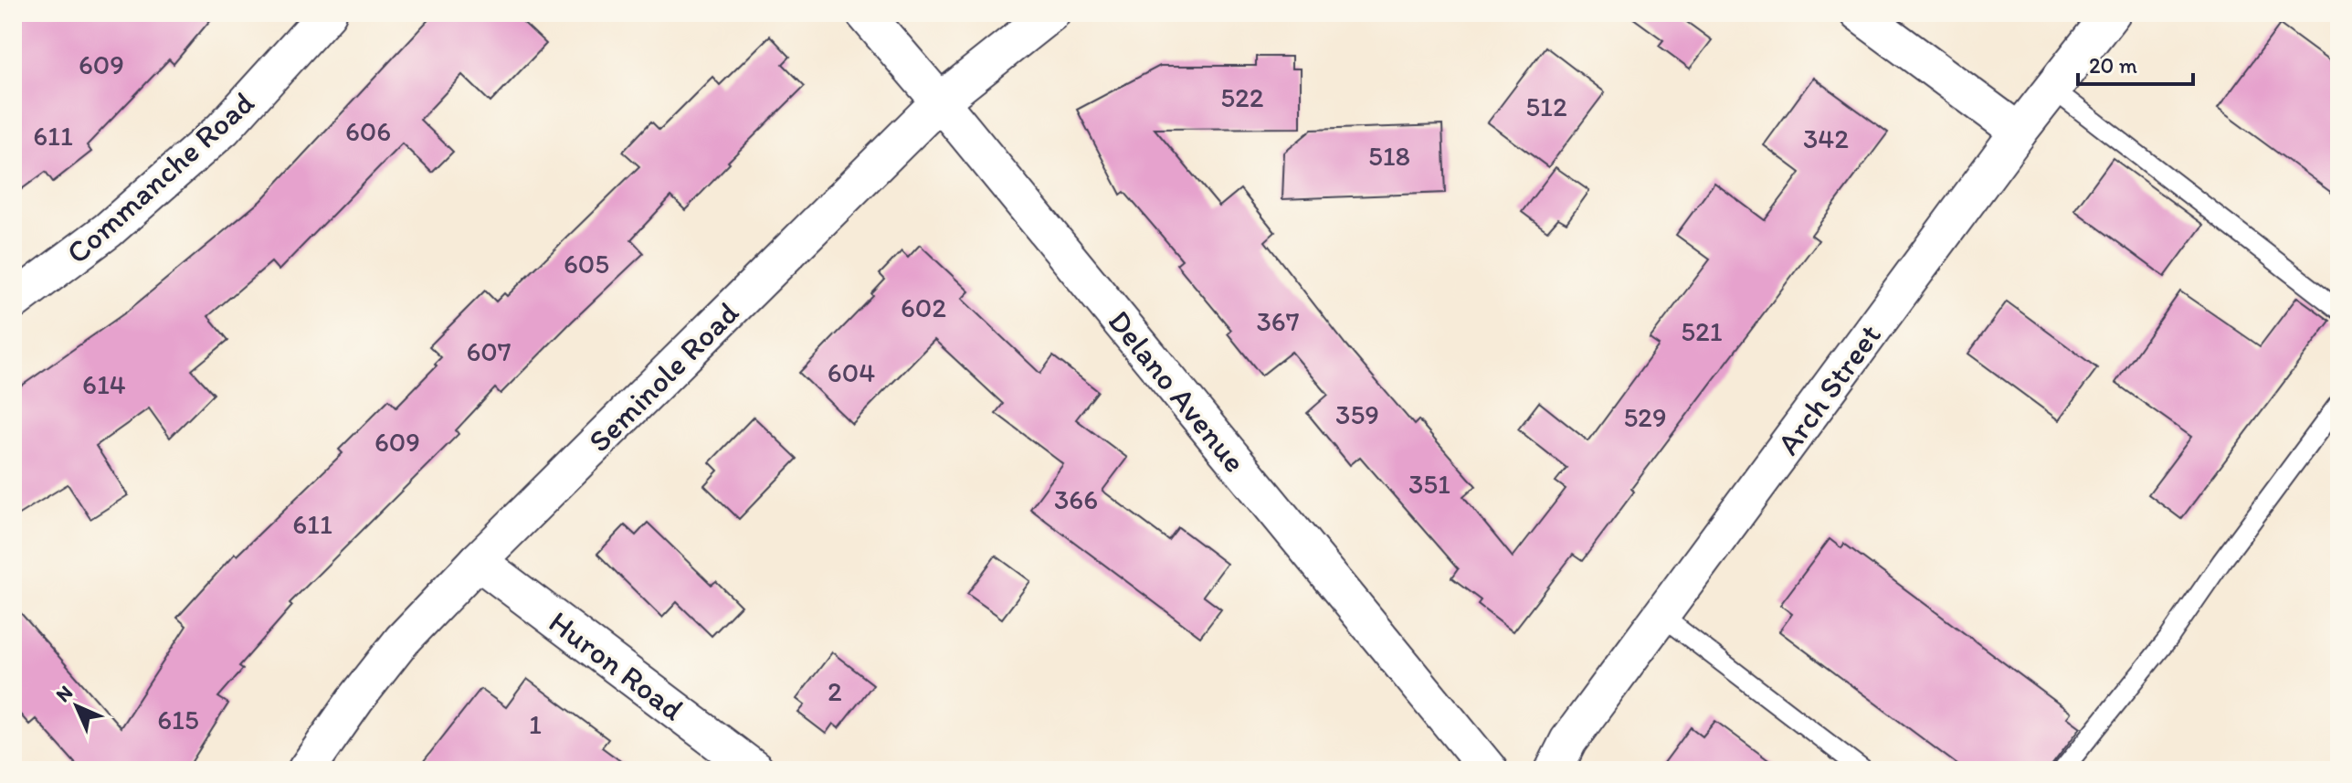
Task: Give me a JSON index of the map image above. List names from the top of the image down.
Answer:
{
  "streets": {
    "street": [
      "Commanche Road",
      "Seminole Road",
      "Arch Street",
      "Delano Avenue",
      "Huron Road"
    ]
  },
  "crossings": [
    ["Seminole Road", "Delano Avenue"],
    ["Seminole Road", "Huron Road"]
  ],
  "house_numbers": [
    "609",
    "522",
    "512",
    "606",
    "611",
    "342",
    "518",
    "605",
    "602",
    "367",
    "521",
    "607",
    "604",
    "614",
    "359",
    "529",
    "609",
    "351",
    "366",
    "611",
    "2",
    "615",
    "1"
  ],
  "scale_bar": "20 m",
  "north": "top left"
}
